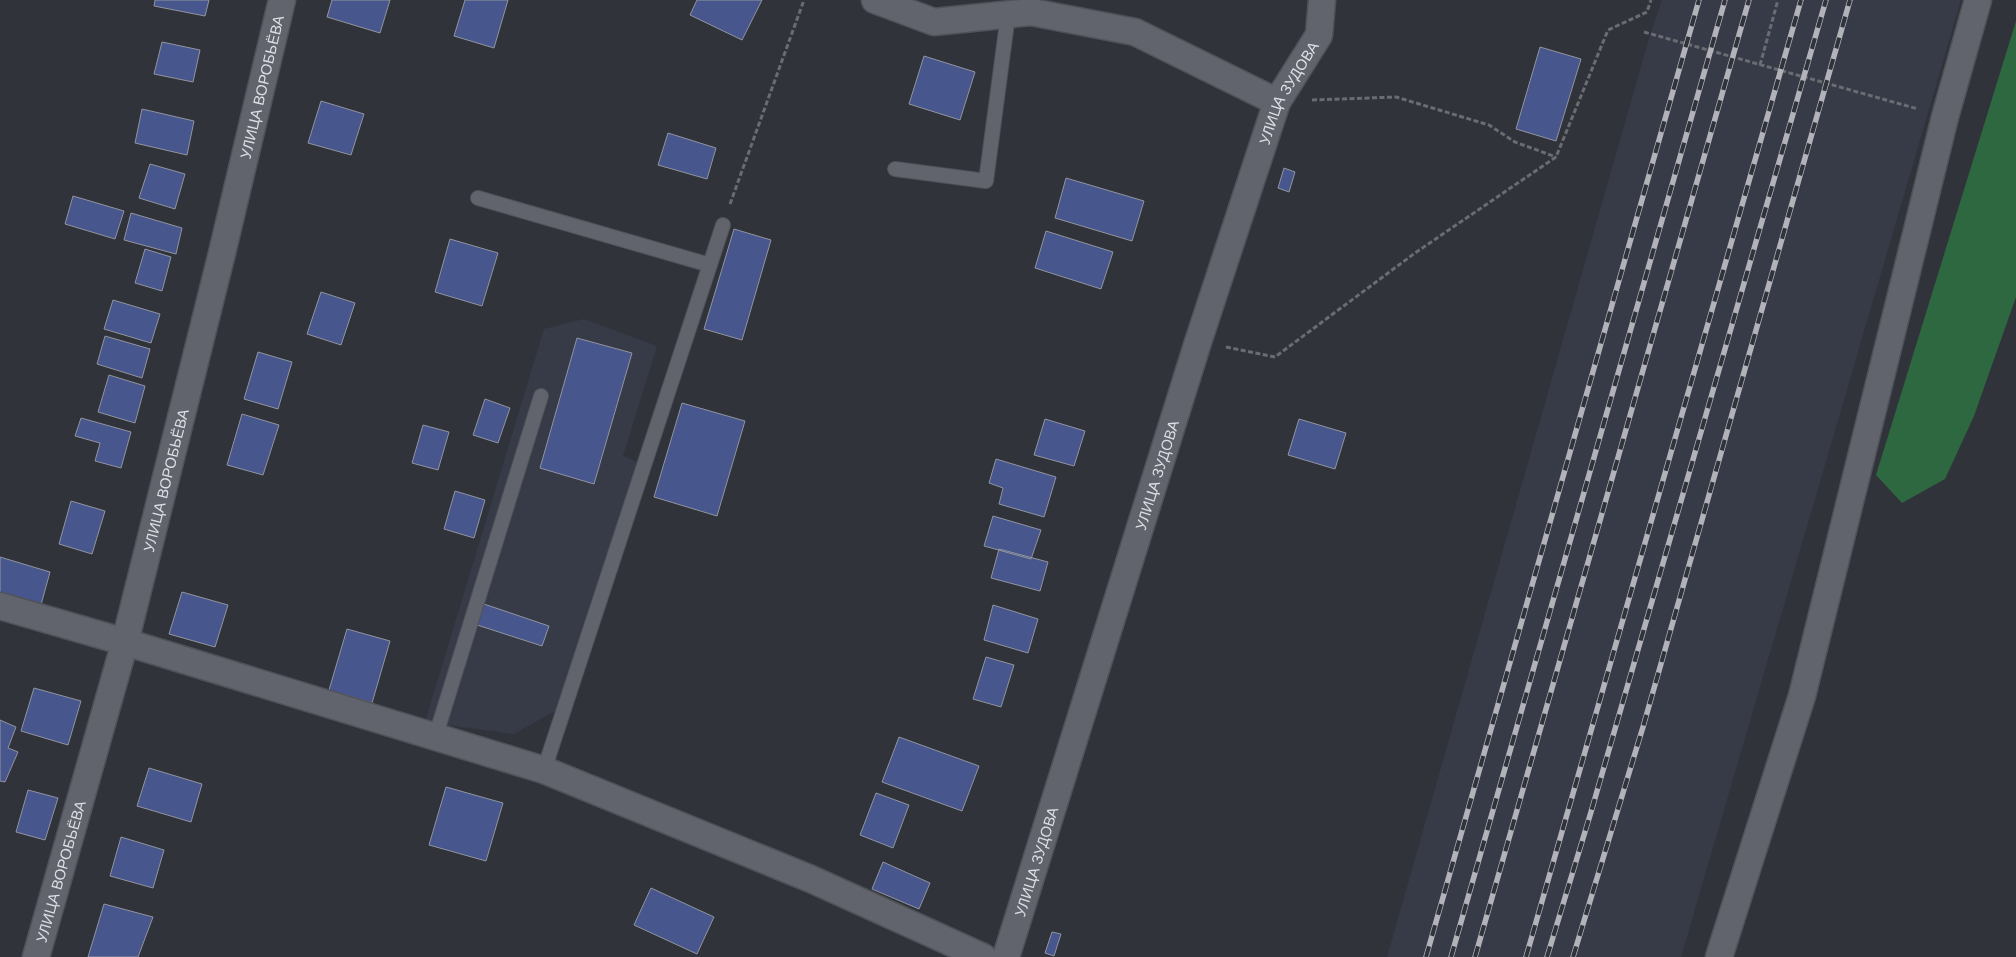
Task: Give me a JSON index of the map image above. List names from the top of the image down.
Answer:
{
  "streets": {
    "street": ["УЛИЦА ВОРОБЬЁВА", "УЛИЦА ЗУДОВА"]
  }
}
